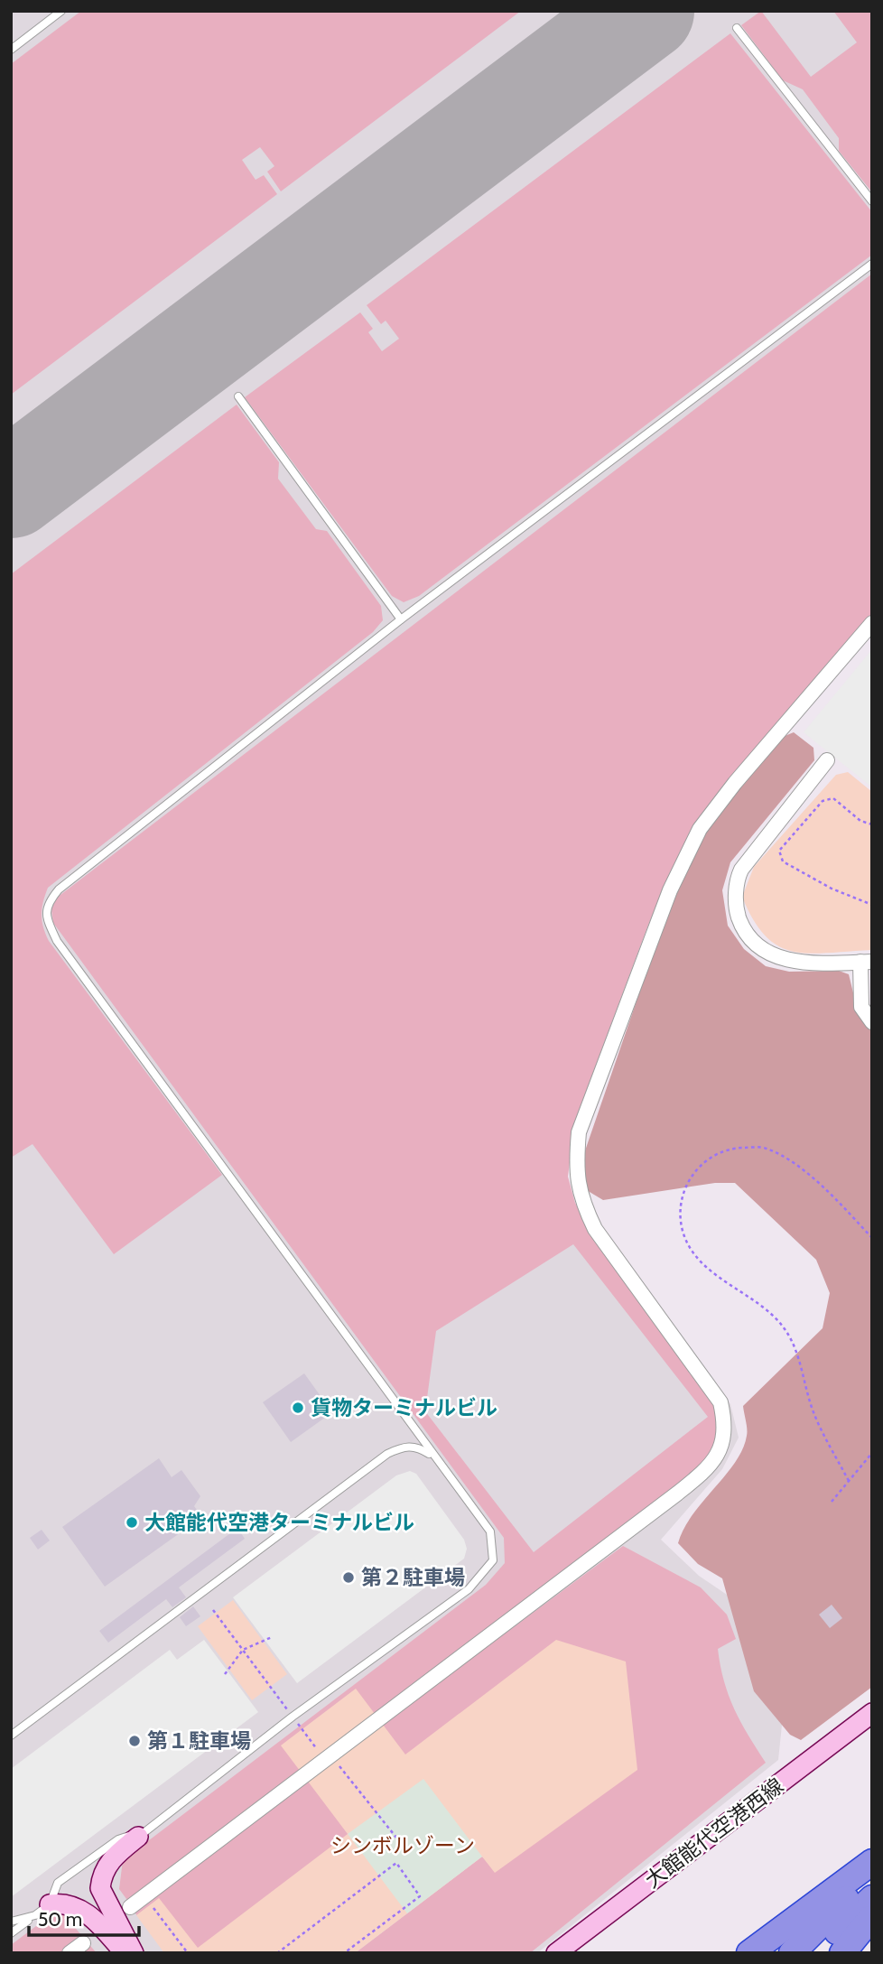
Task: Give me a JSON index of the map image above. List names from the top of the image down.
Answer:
{
  "streets": {
    "main road": ["大館能代空港西線"]
  },
  "parks": ["シンボルゾーン"],
  "places": [
    "貨物ターミナルビル",
    "大館能代空港ターミナルビル",
    "第２駐車場",
    "第１駐車場"
  ],
  "scale_bar": "50 m"
}
